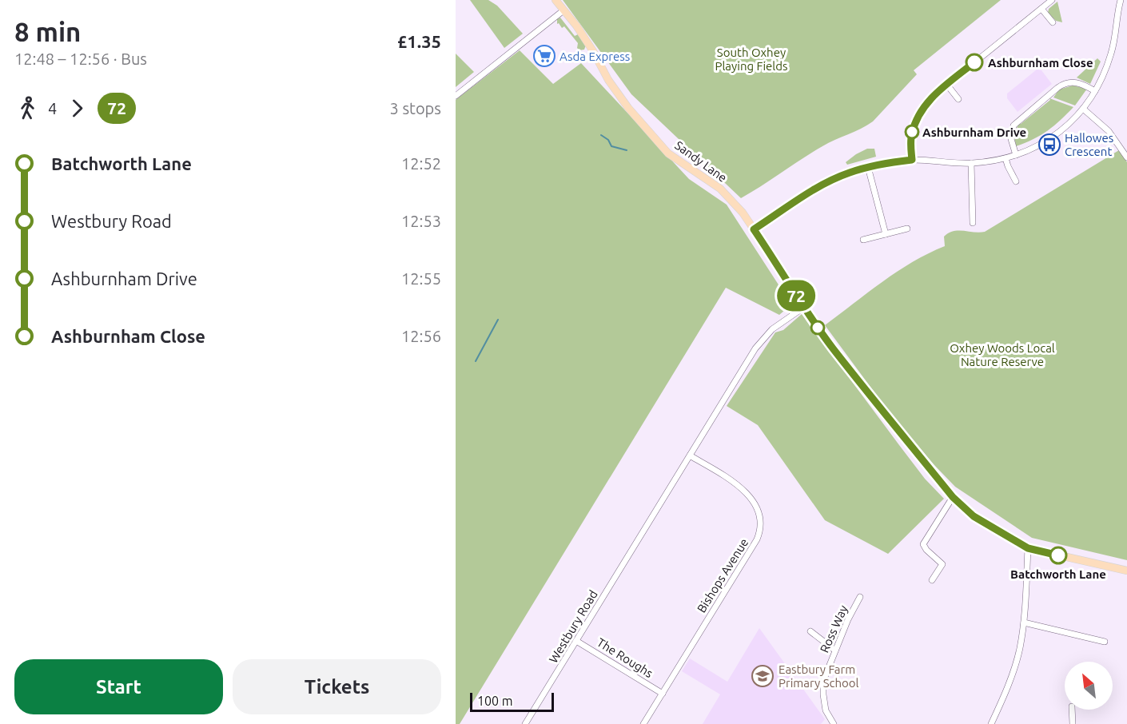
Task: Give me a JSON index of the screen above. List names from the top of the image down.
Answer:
{
  "streets": {
    "main road": ["Sandy Lane"],
    "street": [
      "Bishops Avenue",
      "Westbury Road",
      "Ross Way",
      "The Roughs"
    ]
  },
  "crossings": [
    ["Sandy Lane", "Westbury Road"],
    ["Bishops Avenue", "Westbury Road"],
    ["Bishops Avenue", "The Roughs"],
    ["Westbury Road", "The Roughs"]
  ],
  "parks": ["South Oxhey Playing Fields", "Oxhey Woods Local Nature Reserve"],
  "places": {
    "supermarket": ["Asda Express"],
    "other": ["Ashburnham Close", "Ashburnham Drive", "Batchworth Lane"],
    "bus stop": ["Hallowes Crescent"],
    "school or university": ["Eastbury Farm Primary School"]
  },
  "lines": ["bus line 72"],
  "scale_bar": "100 m",
  "north": "top left",
  "page": {
    "heading": ["8 min", "12:48 – 12:56 · Bus", "£1.35"],
    "on_map": "72",
    "legs": ["4", "72", "3 stops"],
    "list": [
      {
        "name": "Batchworth Lane",
        "value": "12:52"
      },
      {
        "name": "Westbury Road",
        "value": "12:53"
      },
      {
        "name": "Ashburnham Drive",
        "value": "12:55"
      },
      {
        "name": "Ashburnham Close",
        "value": "12:56"
      }
    ],
    "buttons": ["Start", "Tickets"],
    "scale": "100 m"
  }
}
